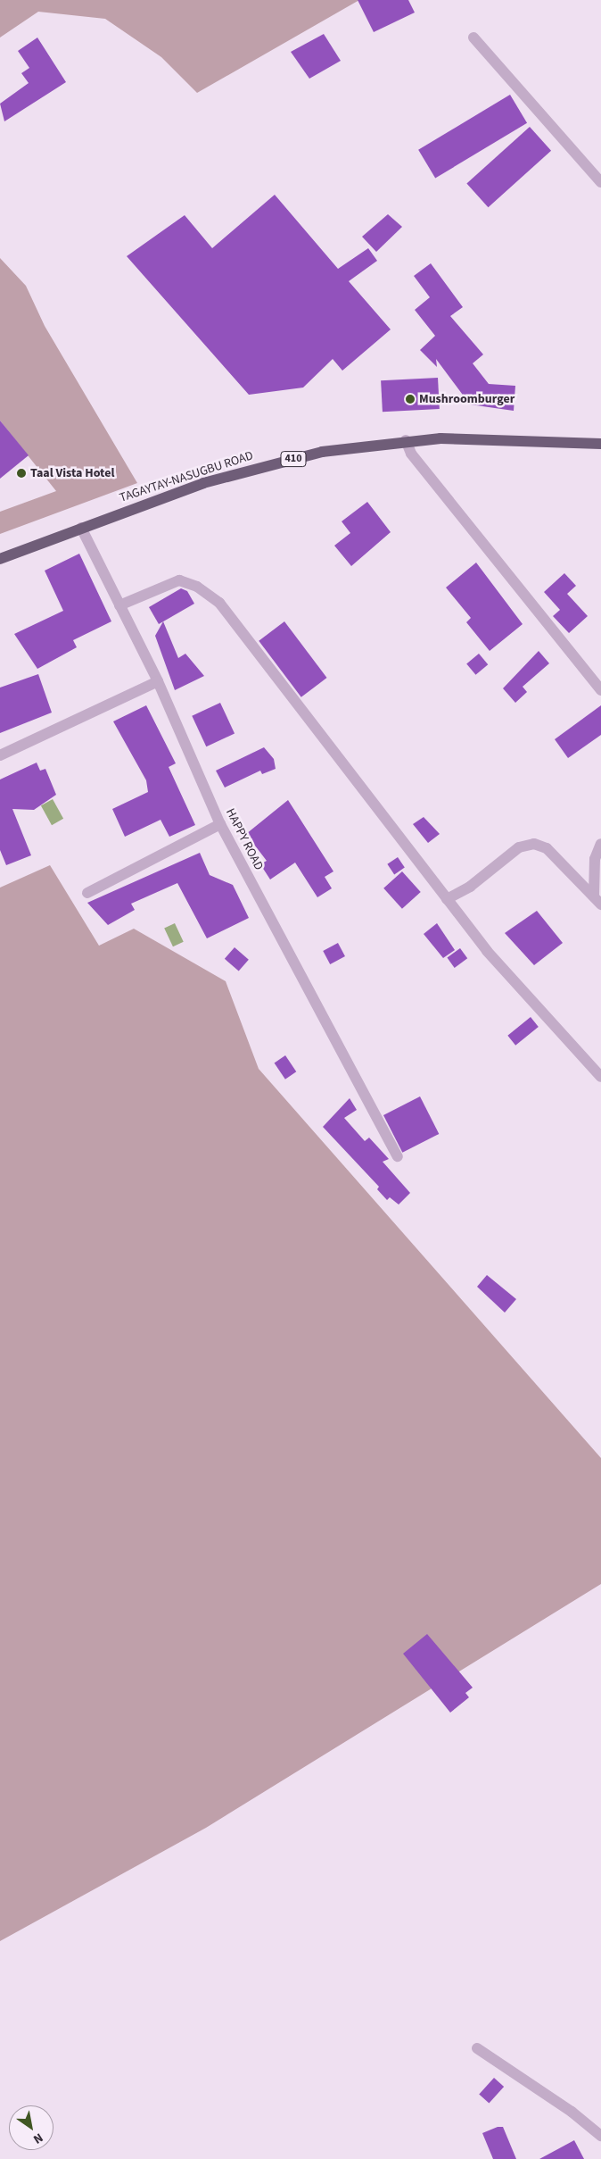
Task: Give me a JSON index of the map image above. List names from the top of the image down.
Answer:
{
  "streets": {
    "main road": ["410", "TAGAYTAY-NASUGBU ROAD"],
    "street": ["HAPPY ROAD"]
  },
  "crossings": [
    ["TAGAYTAY-NASUGBU ROAD", "HAPPY ROAD"]
  ],
  "places": ["Mushroomburger", "Taal Vista Hotel"],
  "north": "bottom right"
}
